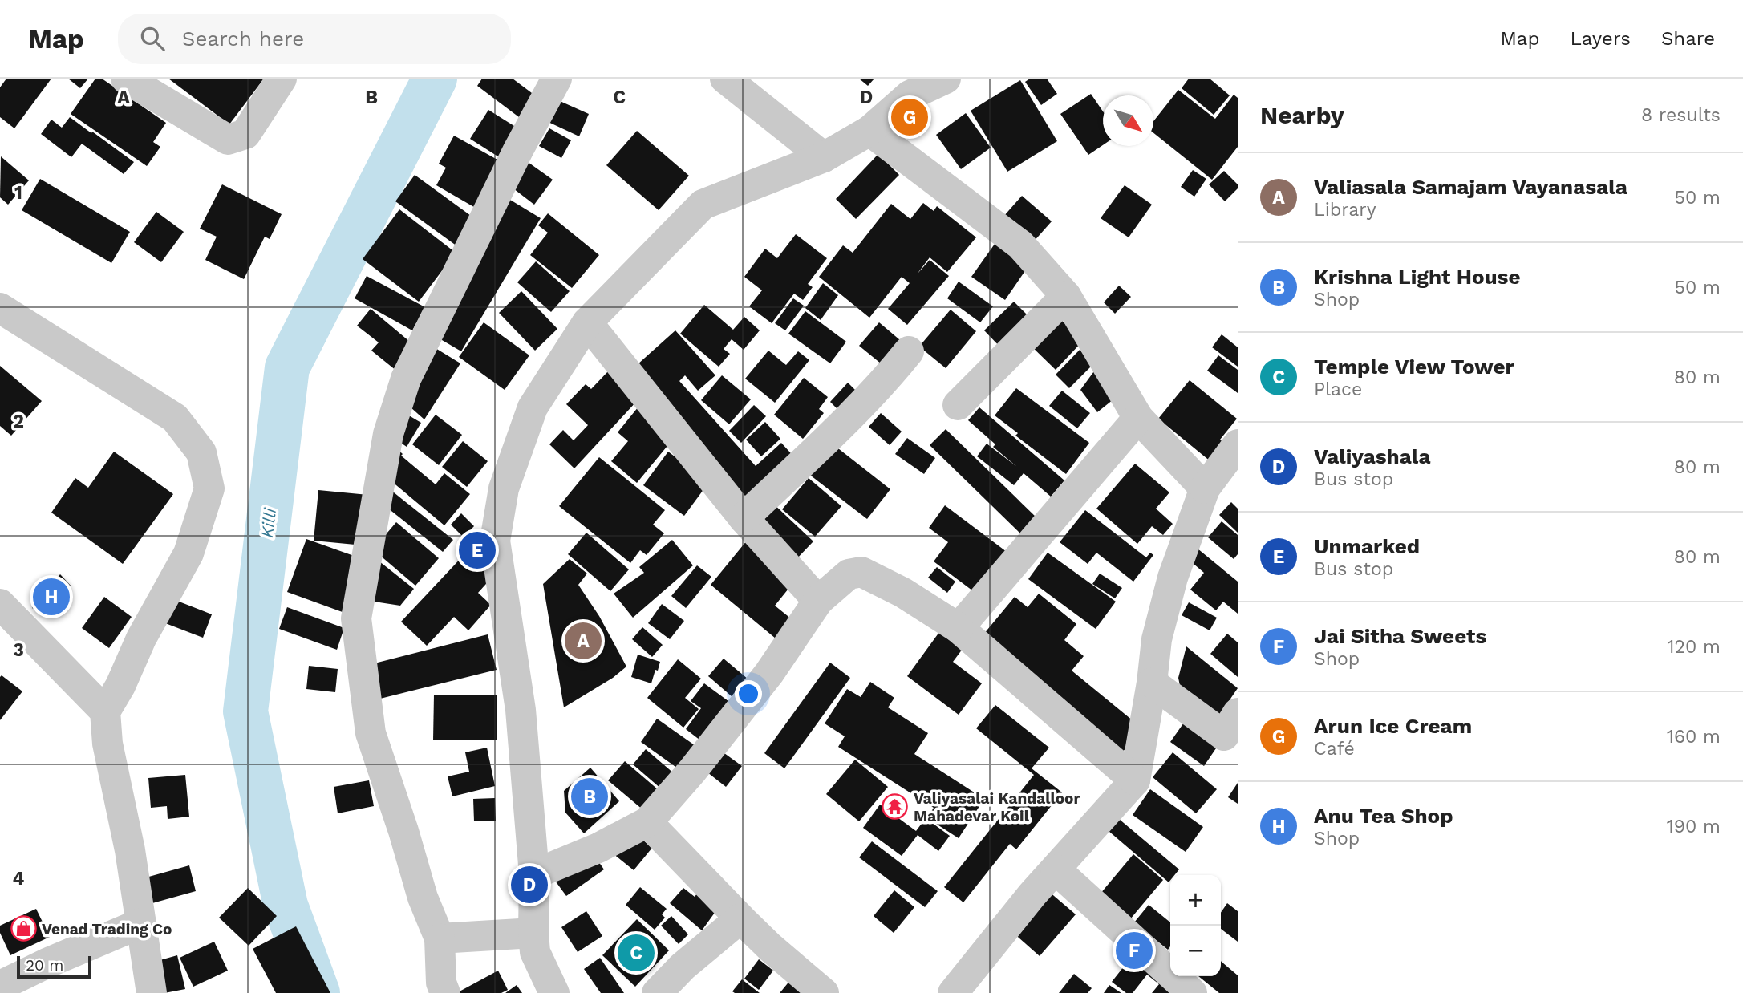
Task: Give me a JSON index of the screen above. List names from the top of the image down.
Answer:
{
  "water": ["Killi"],
  "places": {
    "temple": ["Valiyasalai Kandalloor Mahadevar Koil"],
    "shop": ["Venad Trading Co"]
  },
  "scale_bar": "20 m",
  "north": "bottom right",
  "page": {
    "header": "Map",
    "search": "Search here",
    "nav": ["Map", "Layers", "Share"],
    "heading": ["Nearby", "8 results"],
    "pins": [
      "G",
      "E",
      "H",
      "A",
      "B",
      "D",
      "F",
      "C"
    ],
    "list": [
      {
        "mark": "A",
        "name": "Valiasala Samajam Vayanasala",
        "note": "Library",
        "value": "50 m"
      },
      {
        "mark": "B",
        "name": "Krishna Light House",
        "note": "Shop",
        "value": "50 m"
      },
      {
        "mark": "C",
        "name": "Temple View Tower",
        "note": "Place",
        "value": "80 m"
      },
      {
        "mark": "D",
        "name": "Valiyashala",
        "note": "Bus stop",
        "value": "80 m"
      },
      {
        "mark": "E",
        "name": "Unmarked",
        "note": "Bus stop",
        "value": "80 m"
      },
      {
        "mark": "F",
        "name": "Jai Sitha Sweets",
        "note": "Shop",
        "value": "120 m"
      },
      {
        "mark": "G",
        "name": "Arun Ice Cream",
        "note": "Café",
        "value": "160 m"
      },
      {
        "mark": "H",
        "name": "Anu Tea Shop",
        "note": "Shop",
        "value": "190 m"
      }
    ],
    "map_buttons": ["+", "−"],
    "scale": "20 m"
  },
  "grid": {
    "columns": [
      "A",
      "B",
      "C",
      "D"
    ],
    "rows": [
      "1",
      "2",
      "3",
      "4"
    ]
  }
}
